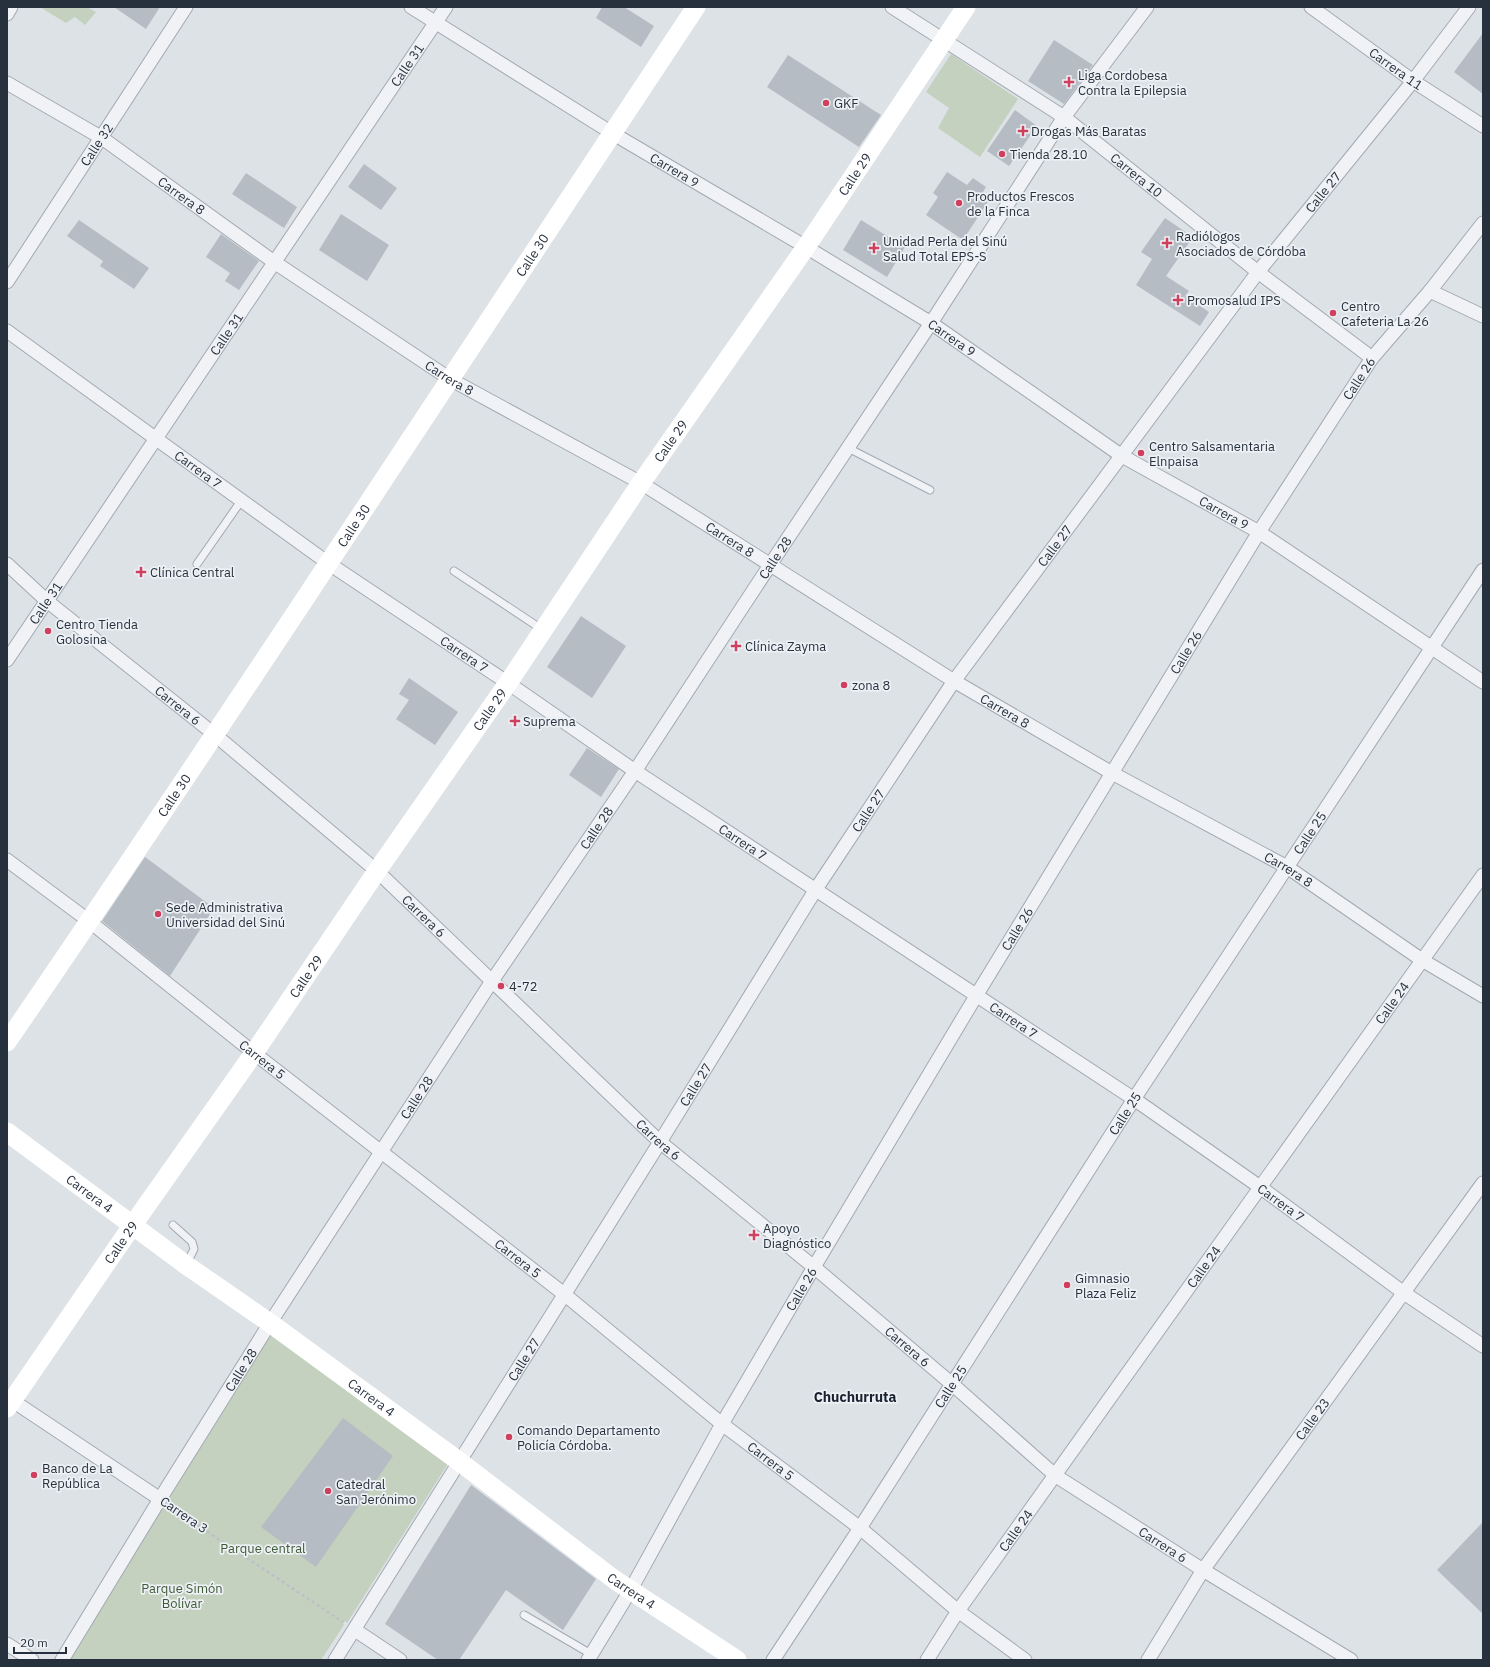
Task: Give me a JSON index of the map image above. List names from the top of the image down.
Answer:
{
  "streets": {
    "street": [
      "Calle 31",
      "Carrera 11",
      "Calle 32",
      "Carrera 9",
      "Calle 29",
      "Carrera 10",
      "Calle 27",
      "Carrera 8",
      "Calle 30",
      "Calle 26",
      "Carrera 7",
      "Calle 28",
      "Carrera 6",
      "Calle 25",
      "Calle 24",
      "Carrera 5",
      "Carrera 4",
      "Calle 23",
      "Carrera 3"
    ]
  },
  "crossings": [
    ["Calle 31", "Carrera 9"],
    ["Calle 31", "Carrera 8"],
    ["Calle 31", "Carrera 7"],
    ["Calle 31", "Carrera 6"],
    ["Carrera 11", "Calle 27"],
    ["Calle 32", "Carrera 8"],
    ["Carrera 9", "Calle 29"],
    ["Carrera 9", "Calle 27"],
    ["Carrera 9", "Calle 30"],
    ["Carrera 9", "Calle 26"],
    ["Carrera 9", "Calle 28"],
    ["Carrera 9", "Calle 25"],
    ["Calle 29", "Carrera 10"],
    ["Calle 29", "Carrera 8"],
    ["Calle 29", "Carrera 7"],
    ["Calle 29", "Carrera 6"],
    ["Calle 29", "Carrera 5"],
    ["Calle 29", "Carrera 4"],
    ["Calle 29", "Carrera 3"],
    ["Carrera 10", "Calle 27"],
    ["Carrera 10", "Calle 26"],
    ["Carrera 10", "Calle 28"],
    ["Calle 27", "Carrera 8"],
    ["Calle 27", "Carrera 7"],
    ["Calle 27", "Carrera 6"],
    ["Calle 27", "Carrera 5"],
    ["Calle 27", "Carrera 4"],
    ["Calle 27", "Carrera 3"],
    ["Carrera 8", "Calle 30"],
    ["Carrera 8", "Calle 26"],
    ["Carrera 8", "Calle 28"],
    ["Carrera 8", "Calle 25"],
    ["Carrera 8", "Calle 24"],
    ["Calle 30", "Carrera 7"],
    ["Calle 30", "Carrera 6"],
    ["Calle 30", "Carrera 5"],
    ["Calle 26", "Carrera 7"],
    ["Calle 26", "Carrera 6"],
    ["Calle 26", "Carrera 5"],
    ["Calle 26", "Carrera 4"],
    ["Carrera 7", "Calle 28"],
    ["Carrera 7", "Calle 25"],
    ["Carrera 7", "Calle 24"],
    ["Carrera 7", "Calle 23"],
    ["Calle 28", "Carrera 6"],
    ["Calle 28", "Carrera 5"],
    ["Calle 28", "Carrera 4"],
    ["Calle 28", "Carrera 3"],
    ["Carrera 6", "Calle 25"],
    ["Carrera 6", "Calle 24"],
    ["Carrera 6", "Calle 23"],
    ["Calle 25", "Carrera 5"],
    ["Calle 24", "Carrera 5"]
  ],
  "districts": ["Chuchurruta"],
  "parks": ["Parque central", "Parque Simón Bolívar"],
  "places": {
    "health": [
      "Liga Cordobesa Contra la Epilepsia",
      "Drogas Más Baratas",
      "Radiólogos Asociados de Córdoba",
      "Unidad Perla del Sinú Salud Total EPS-S",
      "Promosalud IPS",
      "Clínica Central",
      "Clínica Zayma",
      "Suprema",
      "Apoyo Diagnóstico"
    ],
    "other": [
      "GKF",
      "Tienda 28.10",
      "Productos Frescos de la Finca",
      "Centro Cafeteria La 26",
      "Centro Salsamentaria Elnpaisa",
      "Centro Tienda Golosina",
      "zona 8",
      "Sede Administrativa Universidad del Sinú",
      "4-72",
      "Gimnasio Plaza Feliz",
      "Comando Departamento Policía Córdoba.",
      "Banco de La República",
      "Catedral San Jerónimo"
    ]
  },
  "scale_bar": "20 m"
}
